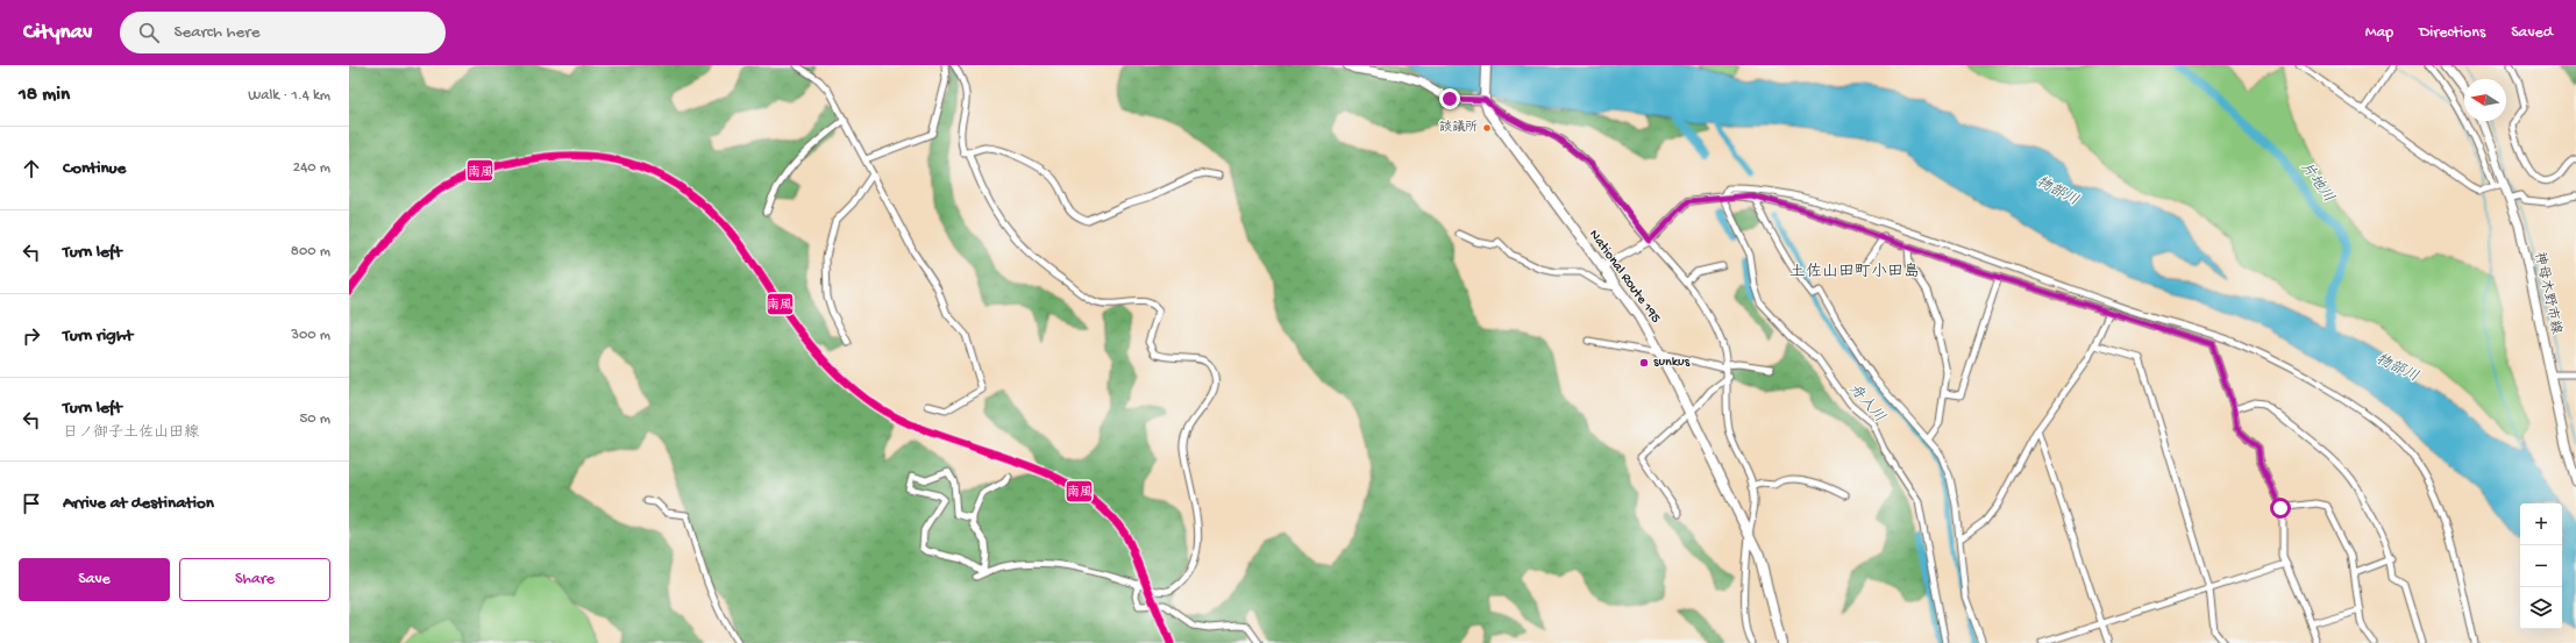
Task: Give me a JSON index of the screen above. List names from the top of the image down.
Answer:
{
  "streets": {
    "highway": ["National Route 195"],
    "main road": ["神母木野市線"]
  },
  "districts": ["土佐山田町小田島"],
  "water": ["片地川", "物部川", "舟入川"],
  "places": ["談議所", "sunkus"],
  "lines": ["transit line 南風"],
  "north": "left",
  "page": {
    "header": "Citynav",
    "search": "Search here",
    "nav": ["Map", "Directions", "Saved"],
    "heading": ["18 min", "Walk · 1.4 km"],
    "list": [
      ["Continue", "240 m"],
      ["Turn left", "800 m"],
      ["Turn right", "300 m"],
      ["Turn left", "日ノ御子土佐山田線", "50 m"],
      "Arrive at destination"
    ],
    "map_buttons": ["+", "−"],
    "buttons": ["Save", "Share"]
  }
}
